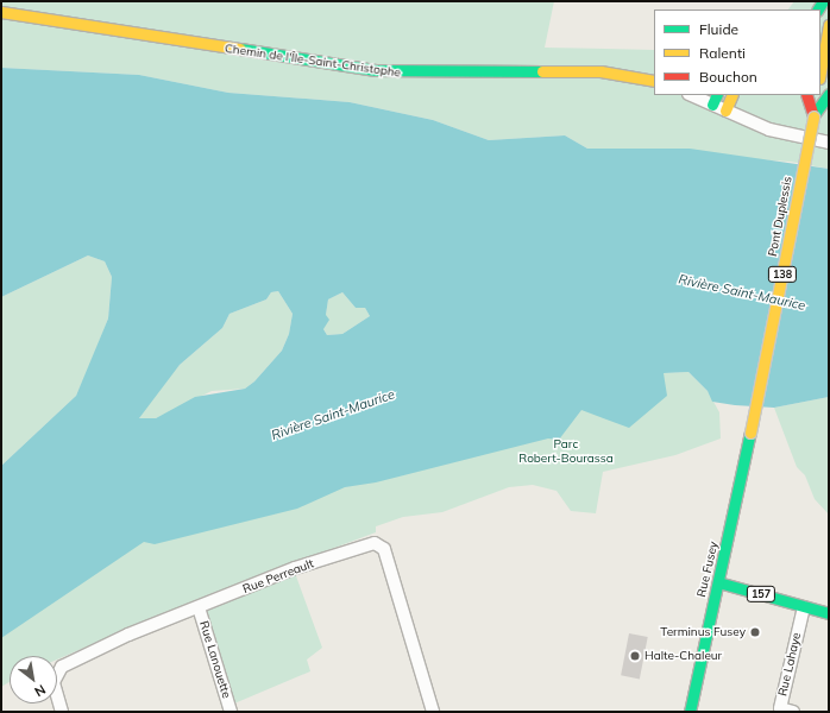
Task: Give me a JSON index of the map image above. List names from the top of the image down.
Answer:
{
  "streets": {
    "main road": [
      "Chemin de l'Île-Saint-Christophe",
      "Pont Duplessis",
      "138",
      "Rue Fusey",
      "157"
    ],
    "street": ["Rue Perreault", "Rue Lanouette", "Rue Lahaye"]
  },
  "crossings": [
    ["Pont Duplessis", "138"],
    ["Pont Duplessis", "Rue Fusey"],
    ["Rue Fusey", "157"],
    ["Rue Perreault", "Rue Lanouette"],
    ["157", "Rue Lahaye"]
  ],
  "water": ["Rivière Saint-Maurice"],
  "parks": ["Parc Robert-Bourassa"],
  "places": ["Terminus Fusey", "Halte-Chaleur"],
  "legend": ["Fluide", "Ralenti", "Bouchon"],
  "north": "bottom right"
}
